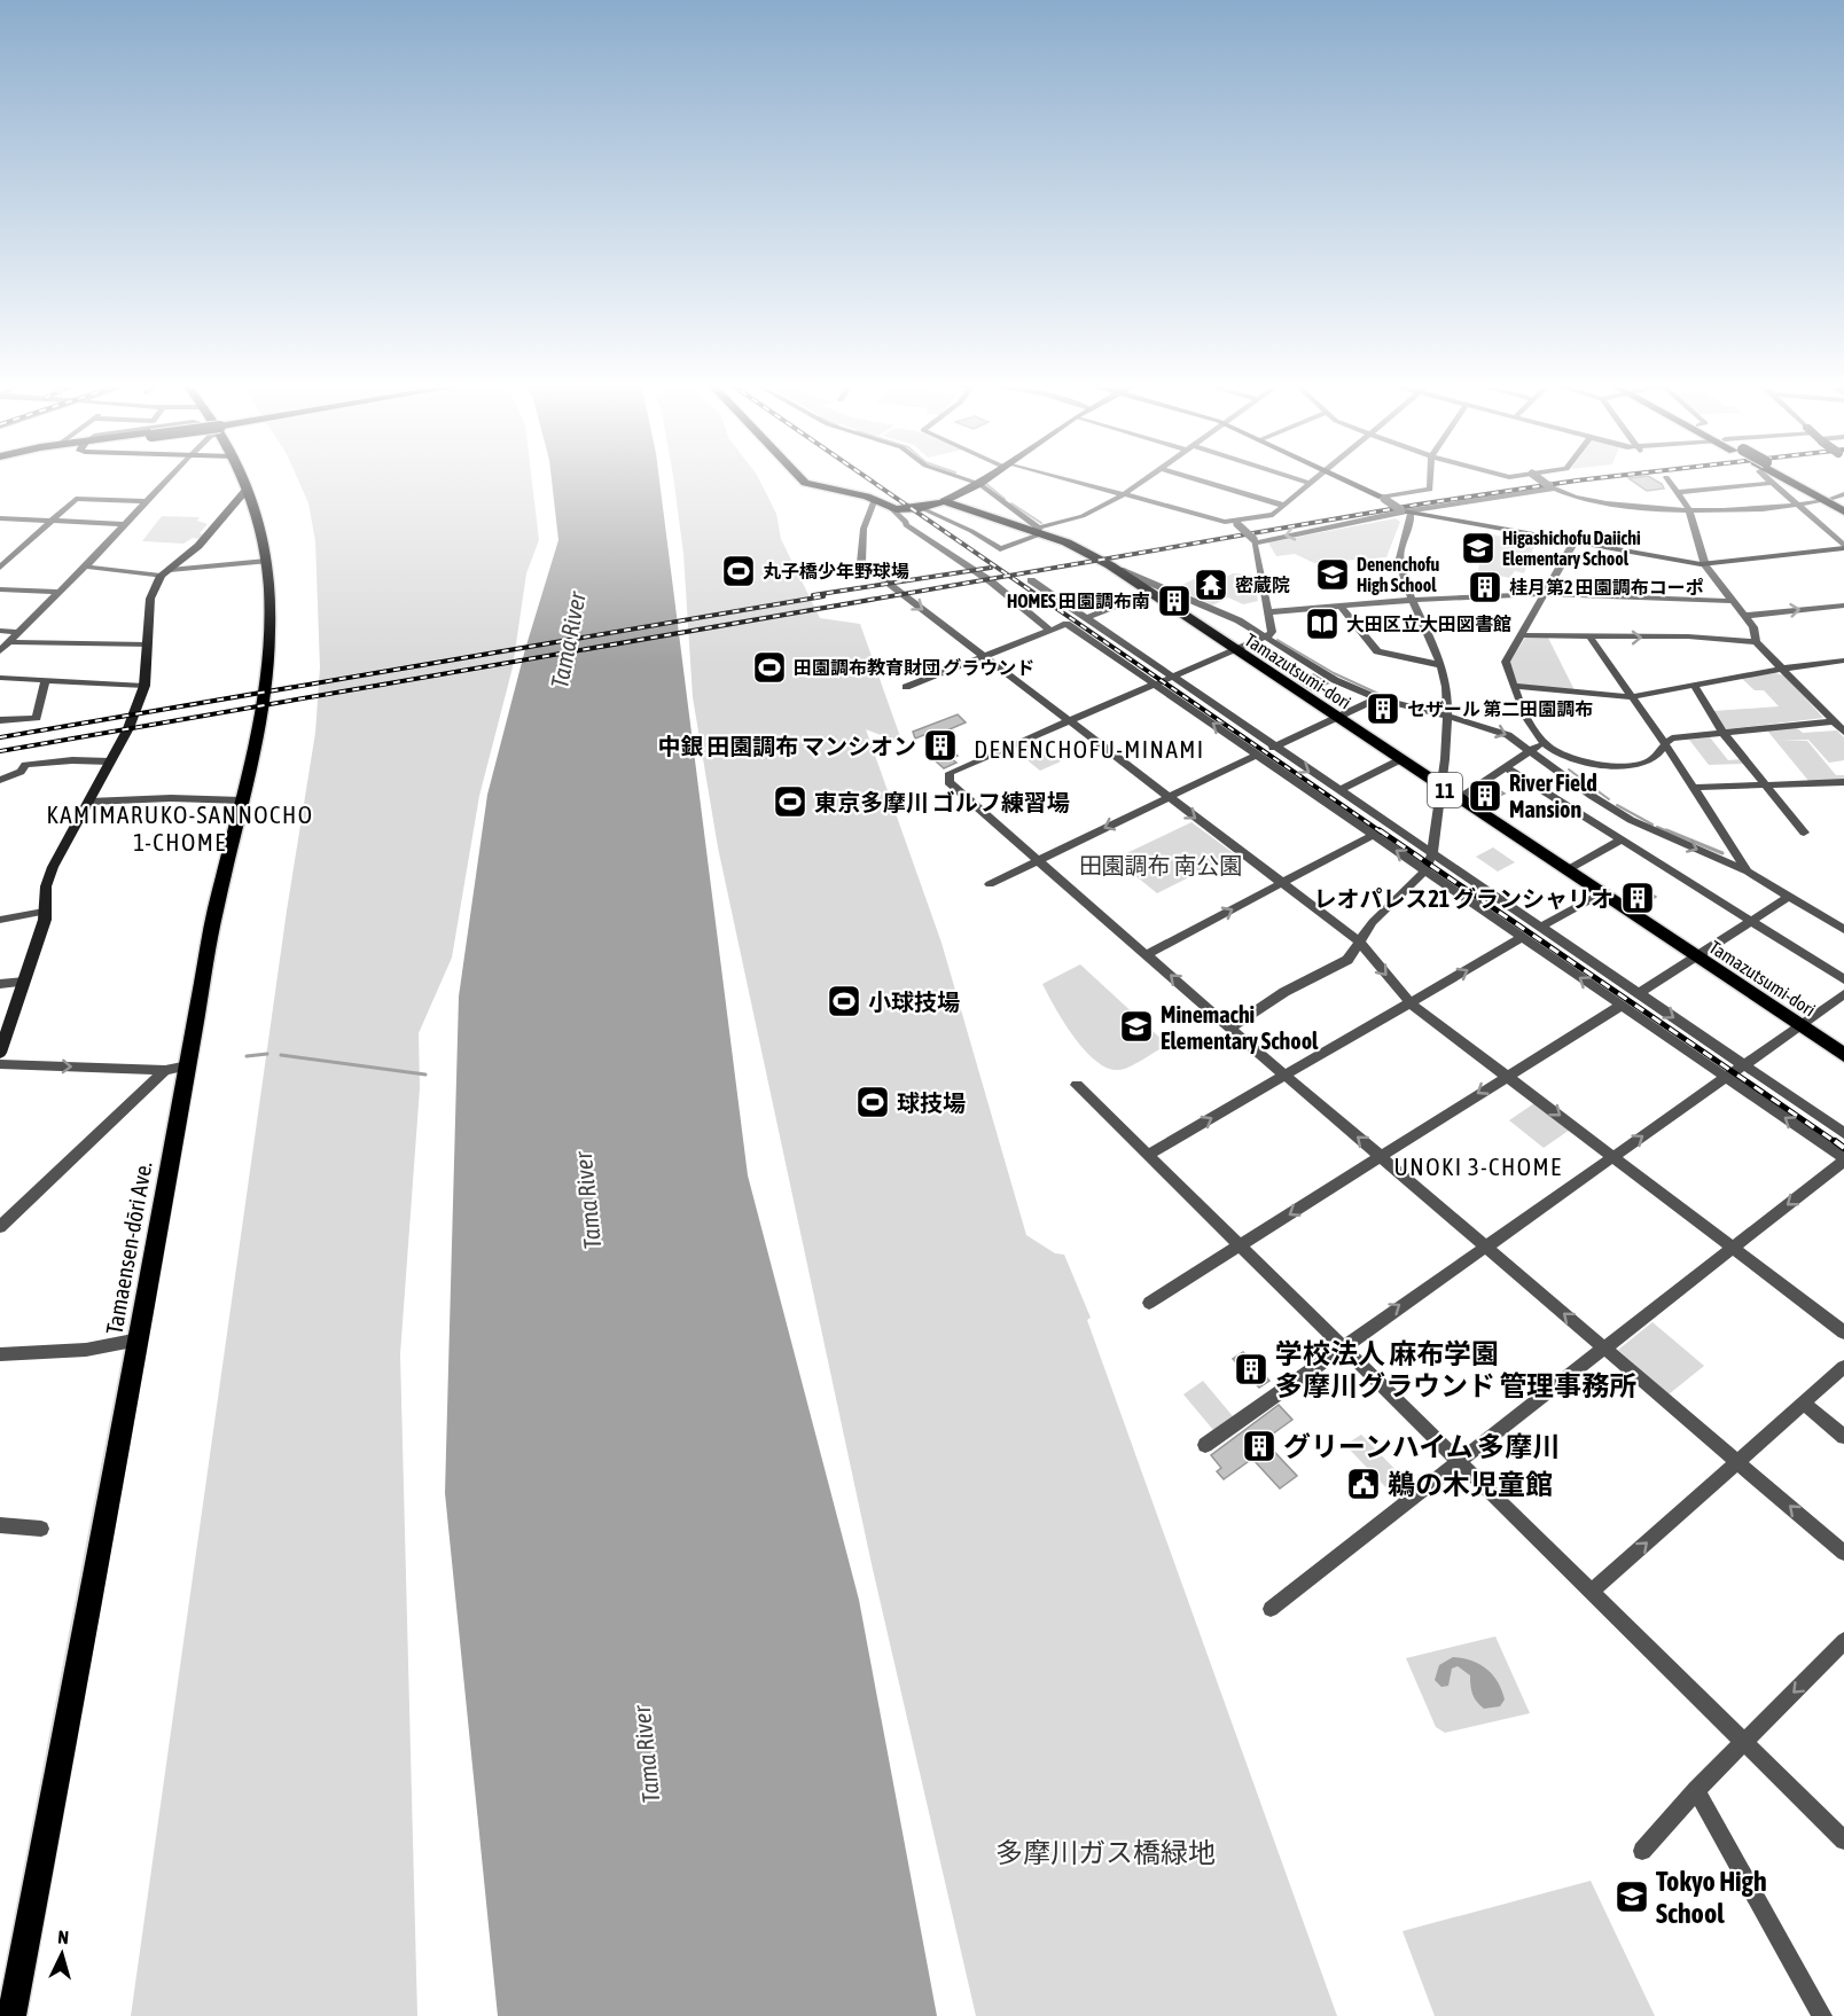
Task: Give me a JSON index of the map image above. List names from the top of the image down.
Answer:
{
  "streets": {
    "main road": ["Tamazutsumi-dori", "11", "Tamaensen-dōri Ave."]
  },
  "districts": ["DENENCHOFU-MINAMI", "KAMIMARUKO-SANNOCHO 1-CHOME", "UNOKI 3-CHOME"],
  "water": ["Tama River"],
  "parks": ["田園調布 南公園", "多摩川ガス橋緑地"],
  "places": {
    "school or university": [
      "Higashichofu Daiichi Elementary School",
      "Denenchofu High School",
      "Minemachi Elementary School",
      "Tokyo High School"
    ],
    "sports": [
      "丸子橋少年野球場",
      "田園調布教育財団 グラウンド",
      "東京多摩川 ゴルフ練習場",
      "小球技場",
      "球技場"
    ],
    "temple": ["密蔵院"],
    "building": [
      "桂月第2 田園調布コーポ",
      "HOMES 田園調布南",
      "セザール 第二田園調布",
      "中銀 田園調布 マンシオン",
      "River Field Mansion",
      "レオパレス21 グランシャリオ",
      "学校法人 麻布学園 多摩川グラウンド 管理事務所",
      "グリーンハイム 多摩川"
    ],
    "library": ["大田区立大田図書館"],
    "public building": ["鵜の木児童館"]
  },
  "north": "top"
}
